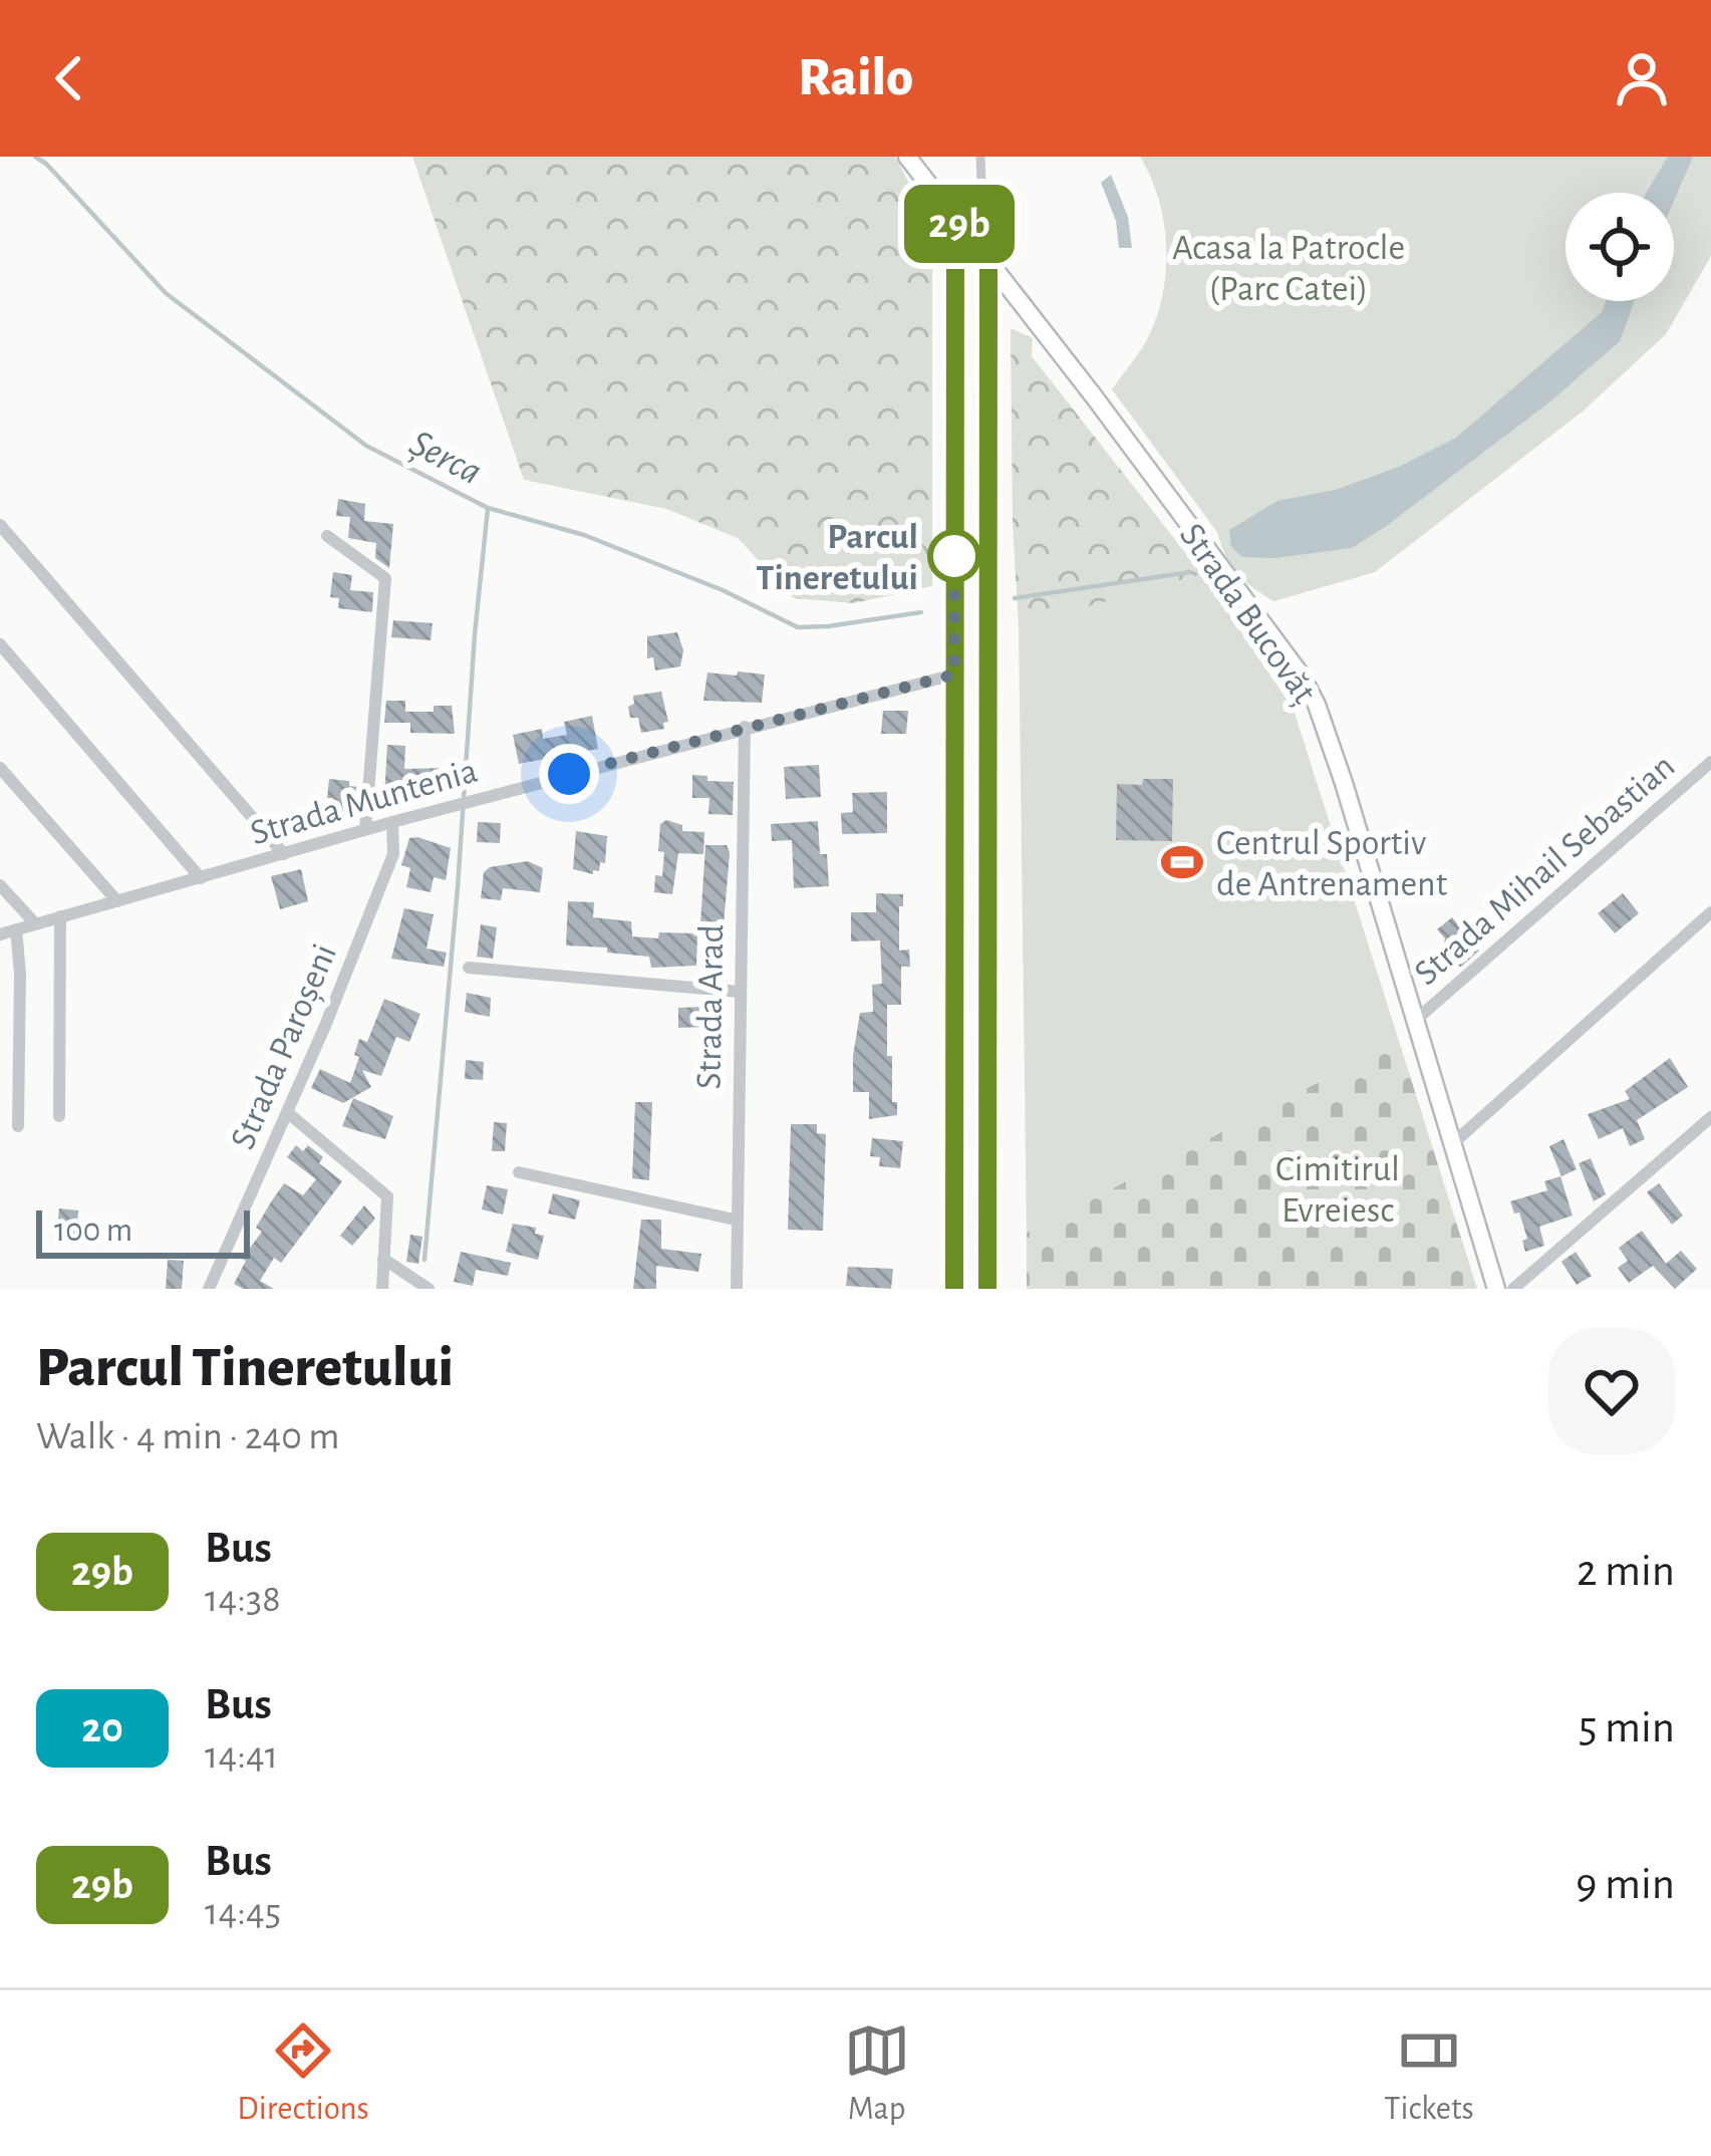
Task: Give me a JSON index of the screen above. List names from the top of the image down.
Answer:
{
  "streets": {
    "main road": ["Strada Bucovăț"],
    "street": [
      "Strada Muntenia",
      "Strada Mihail Sebastian",
      "Strada Arad",
      "Strada Paroșeni"
    ]
  },
  "crossings": [
    ["Strada Bucovăț", "Strada Mihail Sebastian"],
    ["Strada Muntenia", "Strada Arad"],
    ["Strada Muntenia", "Strada Paroșeni"]
  ],
  "water": ["Șerca"],
  "parks": ["Acasa la Patrocle (Parc Catei)", "Cimitirul Evreiesc"],
  "places": {
    "other": ["Parcul Tineretului"],
    "sports": ["Centrul Sportiv de Antrenament"]
  },
  "lines": ["bus line 29b"],
  "scale_bar": "100 m",
  "page": {
    "header": "Railo",
    "on_map": "29b",
    "scale": "100 m",
    "heading": ["Parcul Tineretului", "Walk · 4 min · 240 m"],
    "list": [
      {
        "mark": "29b",
        "name": "Bus",
        "note": "14:38",
        "value": "2 min"
      },
      {
        "mark": "20",
        "name": "Bus",
        "note": "14:41",
        "value": "5 min"
      },
      {
        "mark": "29b",
        "name": "Bus",
        "note": "14:45",
        "value": "9 min"
      }
    ],
    "tabs": ["Directions", "Map", "Tickets"]
  }
}
